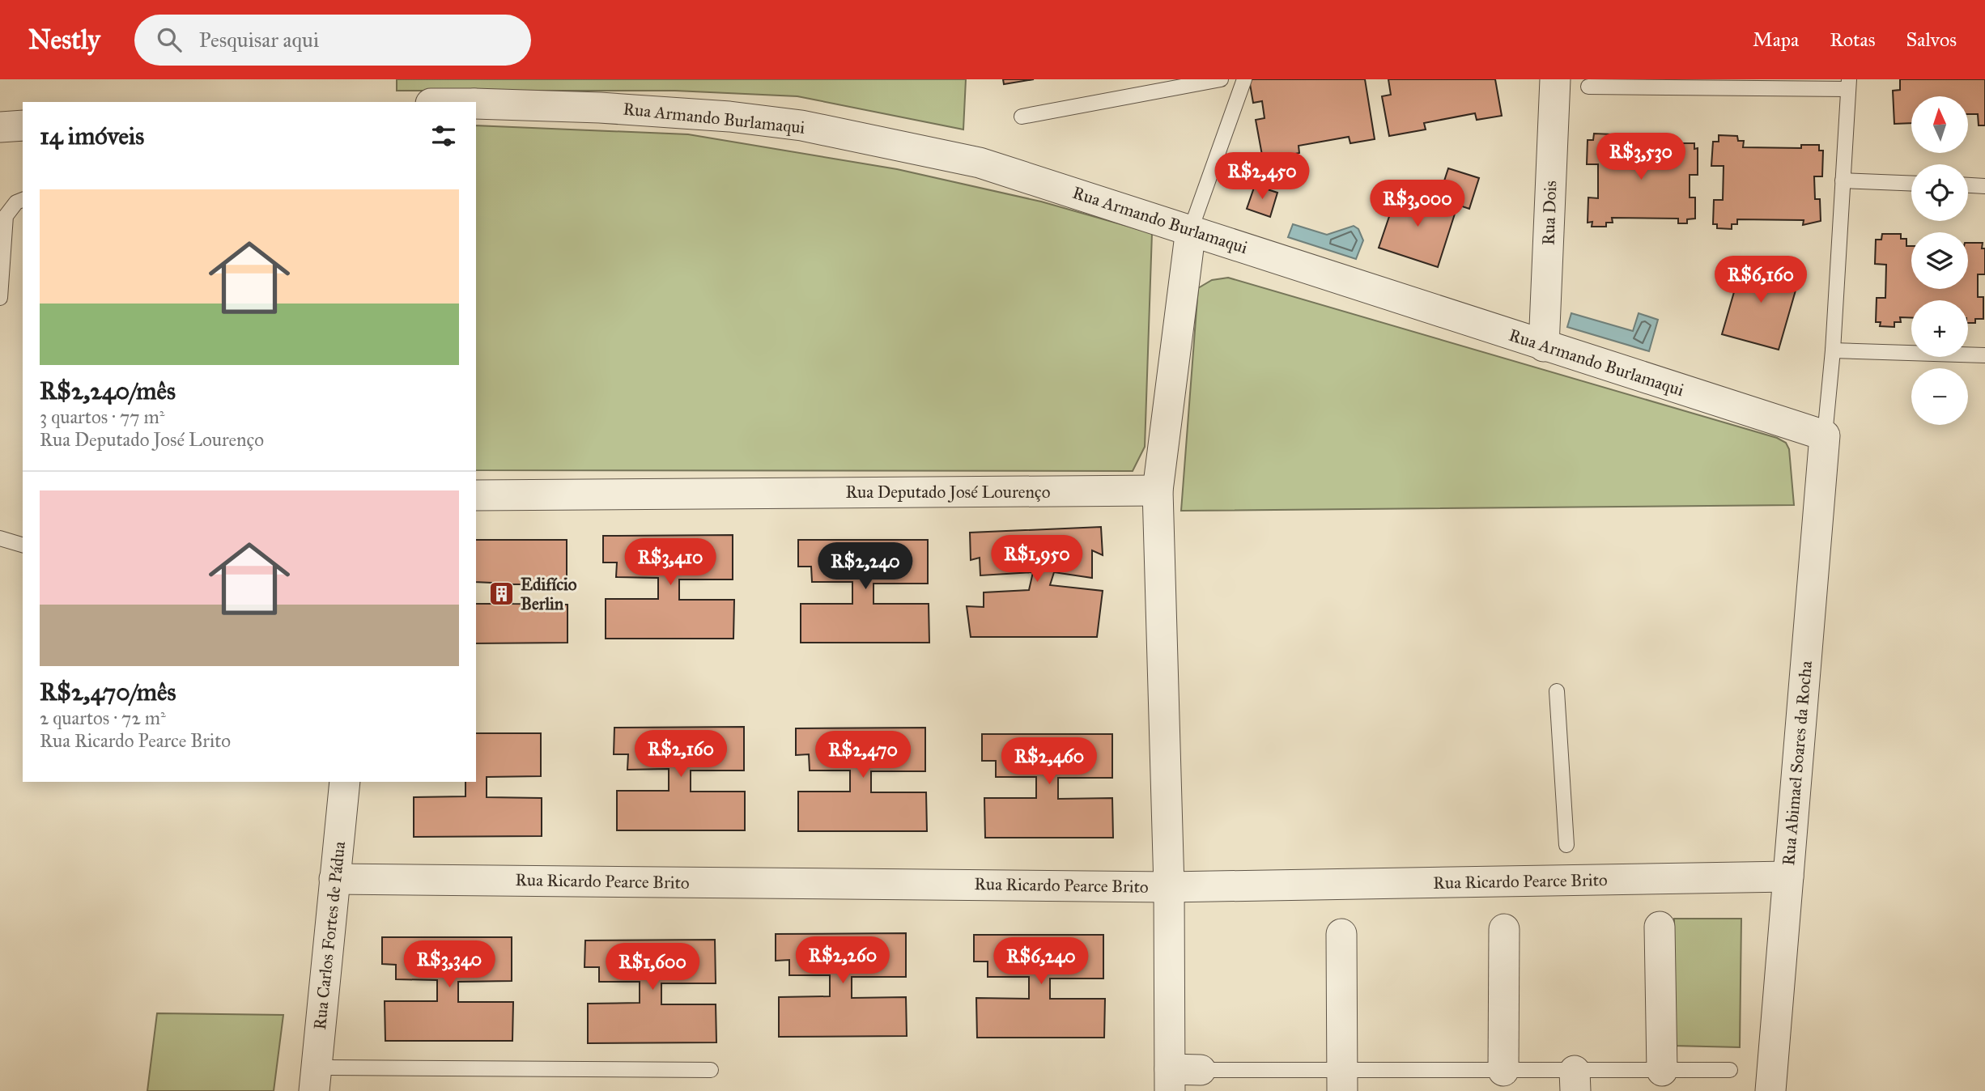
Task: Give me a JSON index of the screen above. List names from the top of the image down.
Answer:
{
  "streets": {
    "street": [
      "Rua Armando Burlamaqui",
      "Rua Dois",
      "Rua Deputado José Lourenço",
      "Rua Abimael Soares da Rocha",
      "Rua Ricardo Pearce Brito",
      "Rua Carlos Fortes de Pádua"
    ]
  },
  "crossings": [
    ["Rua Armando Burlamaqui", "Rua Dois"],
    ["Rua Armando Burlamaqui", "Rua Abimael Soares da Rocha"],
    ["Rua Abimael Soares da Rocha", "Rua Ricardo Pearce Brito"],
    ["Rua Ricardo Pearce Brito", "Rua Carlos Fortes de Pádua"]
  ],
  "places": {
    "building": ["Edifício Berlin"]
  },
  "north": "top",
  "page": {
    "header": "Nestly",
    "search": "Pesquisar aqui",
    "nav": ["Mapa", "Rotas", "Salvos"],
    "map_buttons": ["+", "−"],
    "heading": "14 imóveis",
    "price": [
      "R$3,530",
      "R$2,450",
      "R$3,000",
      "R$6,160",
      "R$1,950",
      "R$3,410",
      "R$2,240",
      "R$2,160",
      "R$2,470",
      "R$2,460",
      "R$2,260",
      "R$6,240",
      "R$3,340",
      "R$1,600"
    ],
    "list": [
      {
        "name": "R$2,240/mês",
        "note": "3 quartos · 77 m² · Rua Deputado José Lourenço"
      },
      {
        "name": "R$2,470/mês",
        "note": "2 quartos · 72 m² · Rua Ricardo Pearce Brito"
      }
    ]
  }
}
